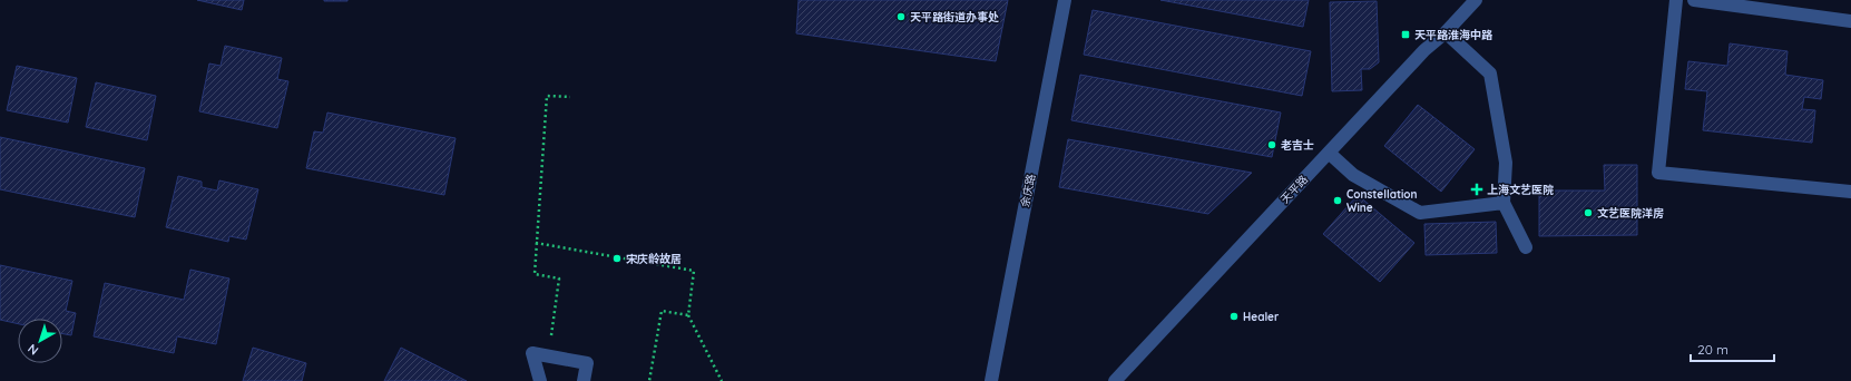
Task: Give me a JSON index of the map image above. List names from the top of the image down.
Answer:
{
  "streets": {
    "street": ["天平路", "余庆路"]
  },
  "places": {
    "other": [
      "天平路街道办事处",
      "老吉士",
      "Constellation Wine",
      "文艺医院洋房",
      "宋庆龄故居",
      "Healer"
    ],
    "transit": ["天平路淮海中路"],
    "health": ["上海文艺医院"]
  },
  "scale_bar": "20 m",
  "north": "bottom left"
}
